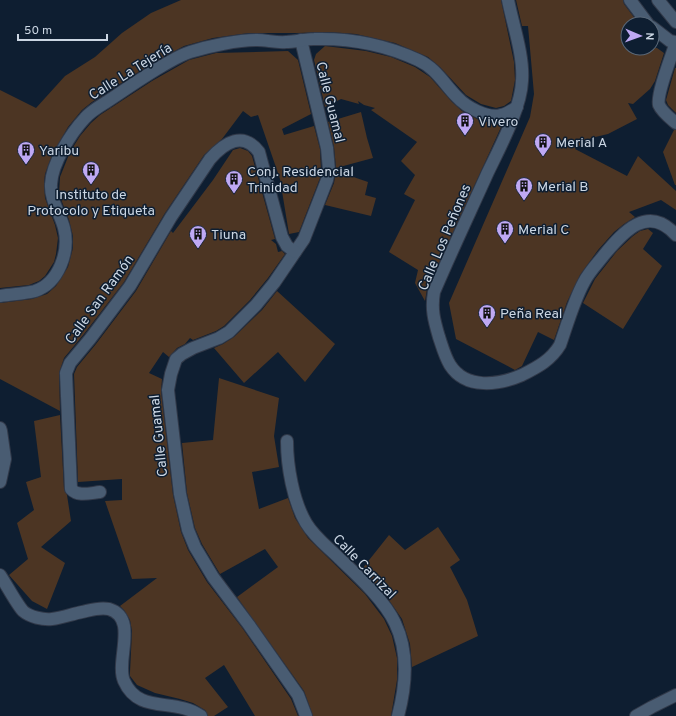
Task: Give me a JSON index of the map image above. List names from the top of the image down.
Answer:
{
  "streets": {
    "street": [
      "Calle La Tejería",
      "Calle Guamal",
      "Calle Los Peñones",
      "Calle San Ramón",
      "Calle Carrizal"
    ]
  },
  "crossings": [
    ["Calle La Tejería", "Calle Guamal"],
    ["Calle La Tejería", "Calle Los Peñones"],
    ["Calle Guamal", "Calle San Ramón"]
  ],
  "places": {
    "building": [
      "Vivero",
      "Merial A",
      "Yaribu",
      "Instituto de Protocolo y Etiqueta",
      "Conj. Residencial Trinidad",
      "Merial B",
      "Merial C",
      "Tiuna",
      "Peña Real"
    ]
  },
  "scale_bar": "50 m",
  "north": "right"
}
